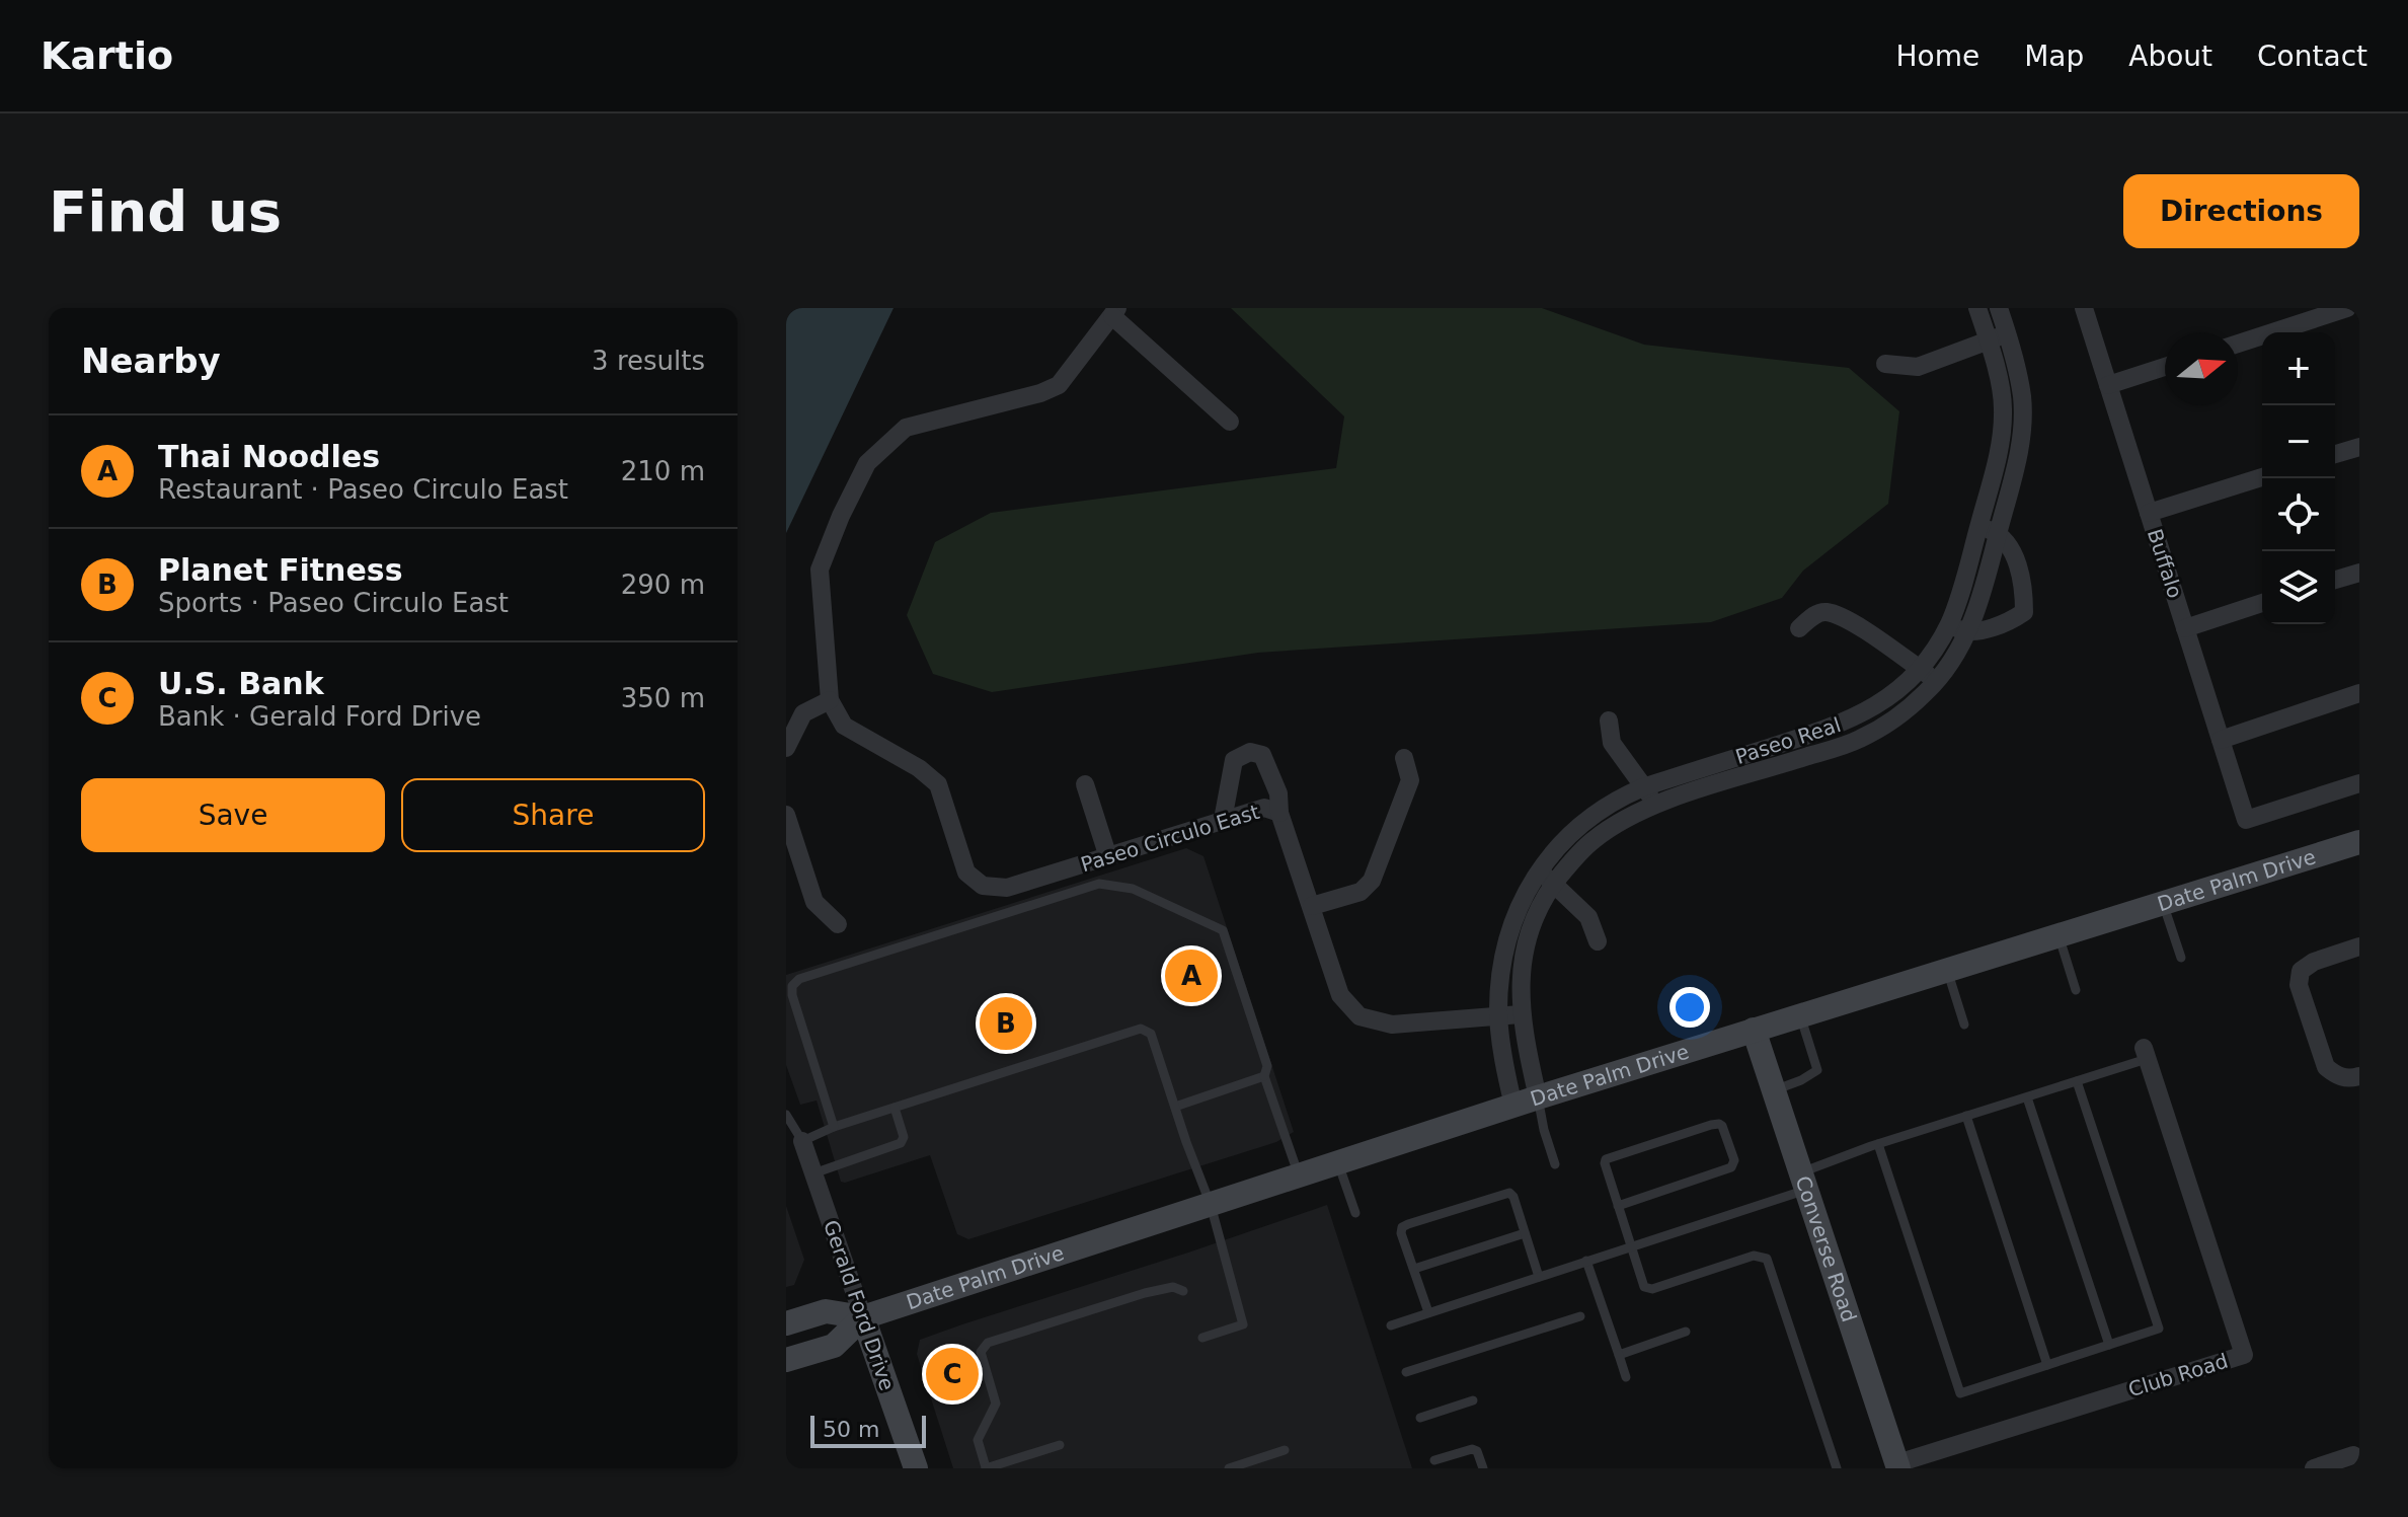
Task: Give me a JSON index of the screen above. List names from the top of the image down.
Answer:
{
  "streets": {
    "main road": ["Date Palm Drive", "Converse Road", "Gerald Ford Drive"],
    "street": [
      "Buffalo",
      "Paseo Real",
      "Paseo Circulo East",
      "Club Road"
    ]
  },
  "crossings": [
    ["Paseo Real", "Paseo Circulo East"],
    ["Paseo Real", "Date Palm Drive"],
    ["Date Palm Drive", "Converse Road"],
    ["Date Palm Drive", "Gerald Ford Drive"],
    ["Converse Road", "Club Road"]
  ],
  "scale_bar": "50 m",
  "north": "right",
  "page": {
    "header": "Kartio",
    "nav": [
      "Home",
      "Map",
      "About",
      "Contact"
    ],
    "buttons": [
      "Directions",
      ["Save", "Share"]
    ],
    "title": "Find us",
    "heading": ["Nearby", "3 results"],
    "map_buttons": ["+", "−"],
    "list": [
      {
        "mark": "A",
        "name": "Thai Noodles",
        "note": "Restaurant · Paseo Circulo East",
        "value": "210 m"
      },
      {
        "mark": "B",
        "name": "Planet Fitness",
        "note": "Sports · Paseo Circulo East",
        "value": "290 m"
      },
      {
        "mark": "C",
        "name": "U.S. Bank",
        "note": "Bank · Gerald Ford Drive",
        "value": "350 m"
      }
    ],
    "pins": ["A", "B", "C"],
    "scale": "50 m"
  }
}
